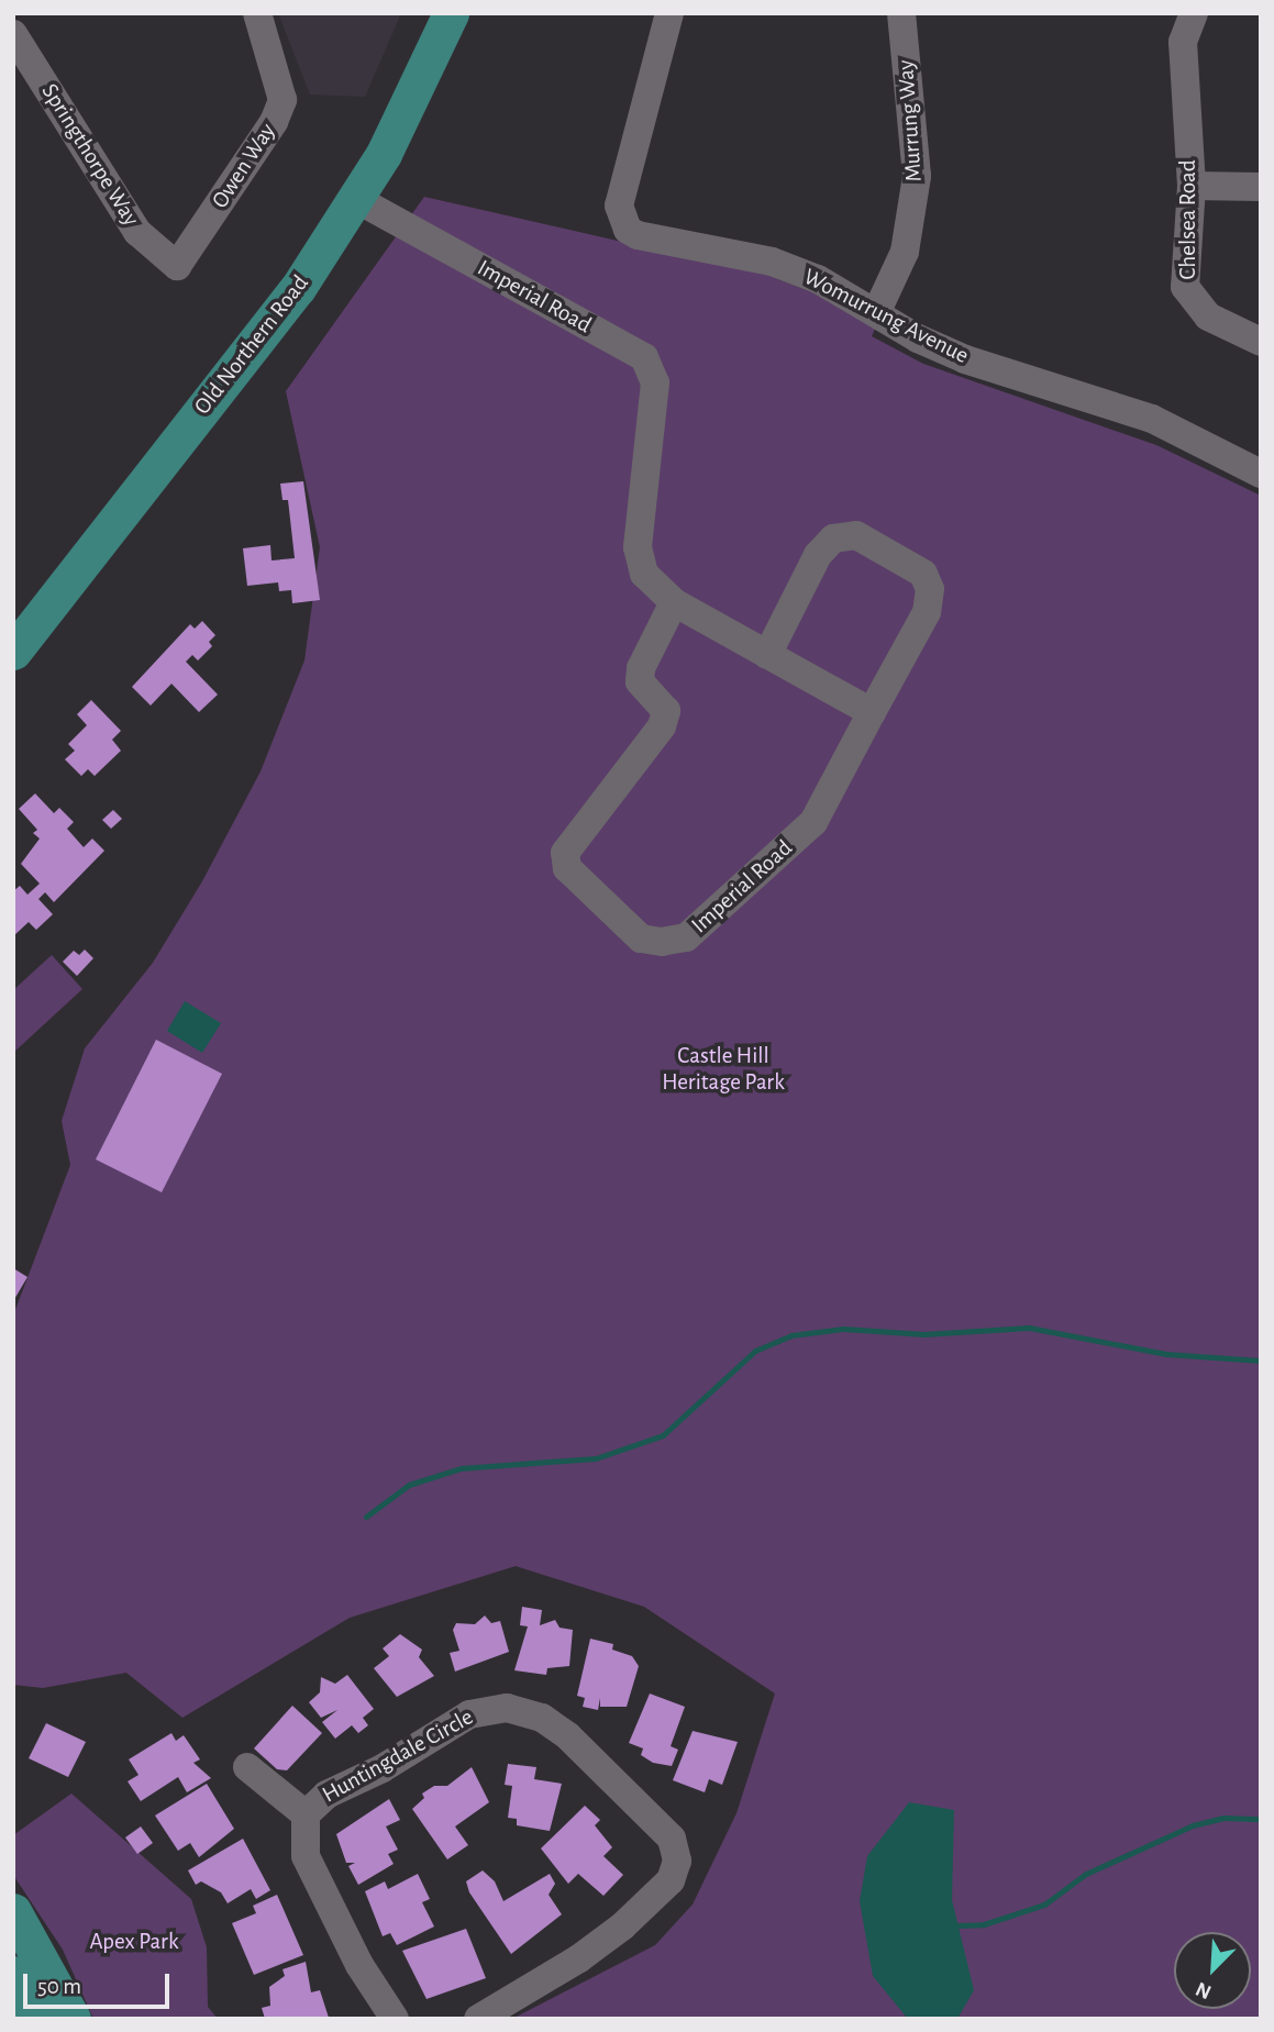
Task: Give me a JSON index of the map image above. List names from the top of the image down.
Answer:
{
  "streets": {
    "main road": ["Old Northern Road"],
    "street": [
      "Murrung Way",
      "Springthorpe Way",
      "Owen Way",
      "Chelsea Road",
      "Imperial Road",
      "Womurrung Avenue",
      "Huntingdale Circle"
    ]
  },
  "crossings": [
    ["Murrung Way", "Womurrung Avenue"],
    ["Springthorpe Way", "Owen Way"],
    ["Imperial Road", "Old Northern Road"]
  ],
  "parks": ["Castle Hill Heritage Park", "Apex Park"],
  "scale_bar": "50 m",
  "north": "bottom left"
}
